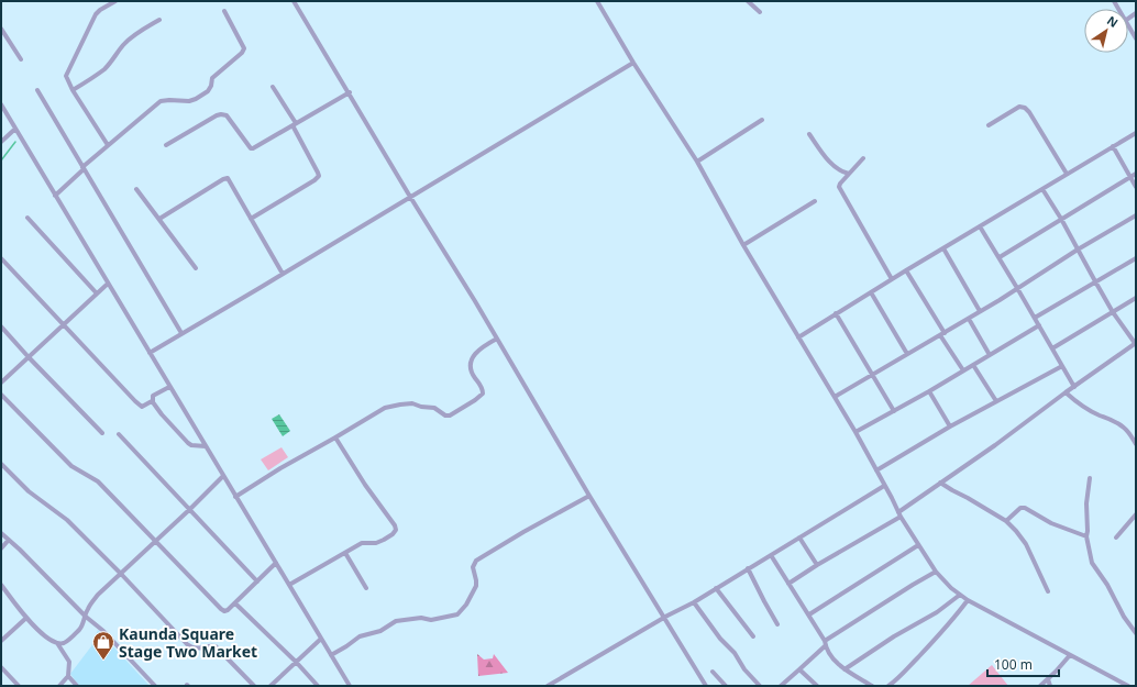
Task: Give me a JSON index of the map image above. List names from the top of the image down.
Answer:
{
  "places": {
    "shop": ["Kaunda Square Stage Two Market"]
  },
  "scale_bar": "100 m",
  "north": "top right"
}
